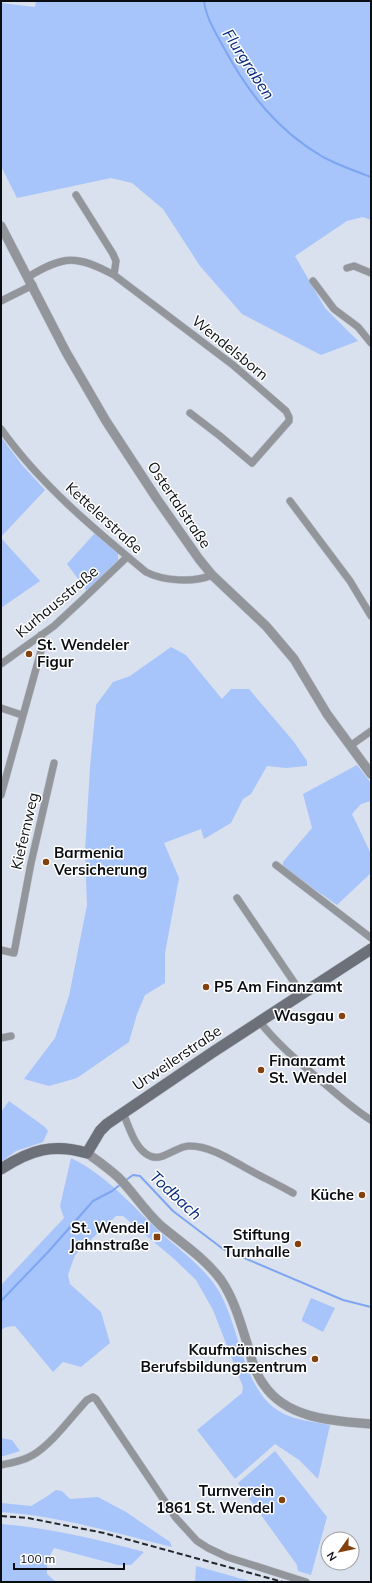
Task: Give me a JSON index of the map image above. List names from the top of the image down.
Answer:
{
  "streets": {
    "main road": ["Urweilerstraße"],
    "street": [
      "Wendelsborn",
      "Ostertalstraße",
      "Kettelerstraße",
      "Kurhausstraße",
      "Kiefernweg"
    ]
  },
  "crossings": [
    ["Wendelsborn", "Ostertalstraße"],
    ["Ostertalstraße", "Kettelerstraße"],
    ["Kettelerstraße", "Kurhausstraße"]
  ],
  "water": ["Flurgraben", "Todbach"],
  "places": {
    "other": [
      "St. Wendeler Figur",
      "Barmenia Versicherung",
      "P5 Am Finanzamt",
      "Wasgau",
      "Finanzamt St. Wendel",
      "Küche",
      "Stiftung Turnhalle",
      "Kaufmännisches Berufsbildungszentrum",
      "Turnverein 1861 St. Wendel"
    ],
    "transit": ["St. Wendel Jahnstraße"]
  },
  "scale_bar": "100 m",
  "north": "bottom left"
}
